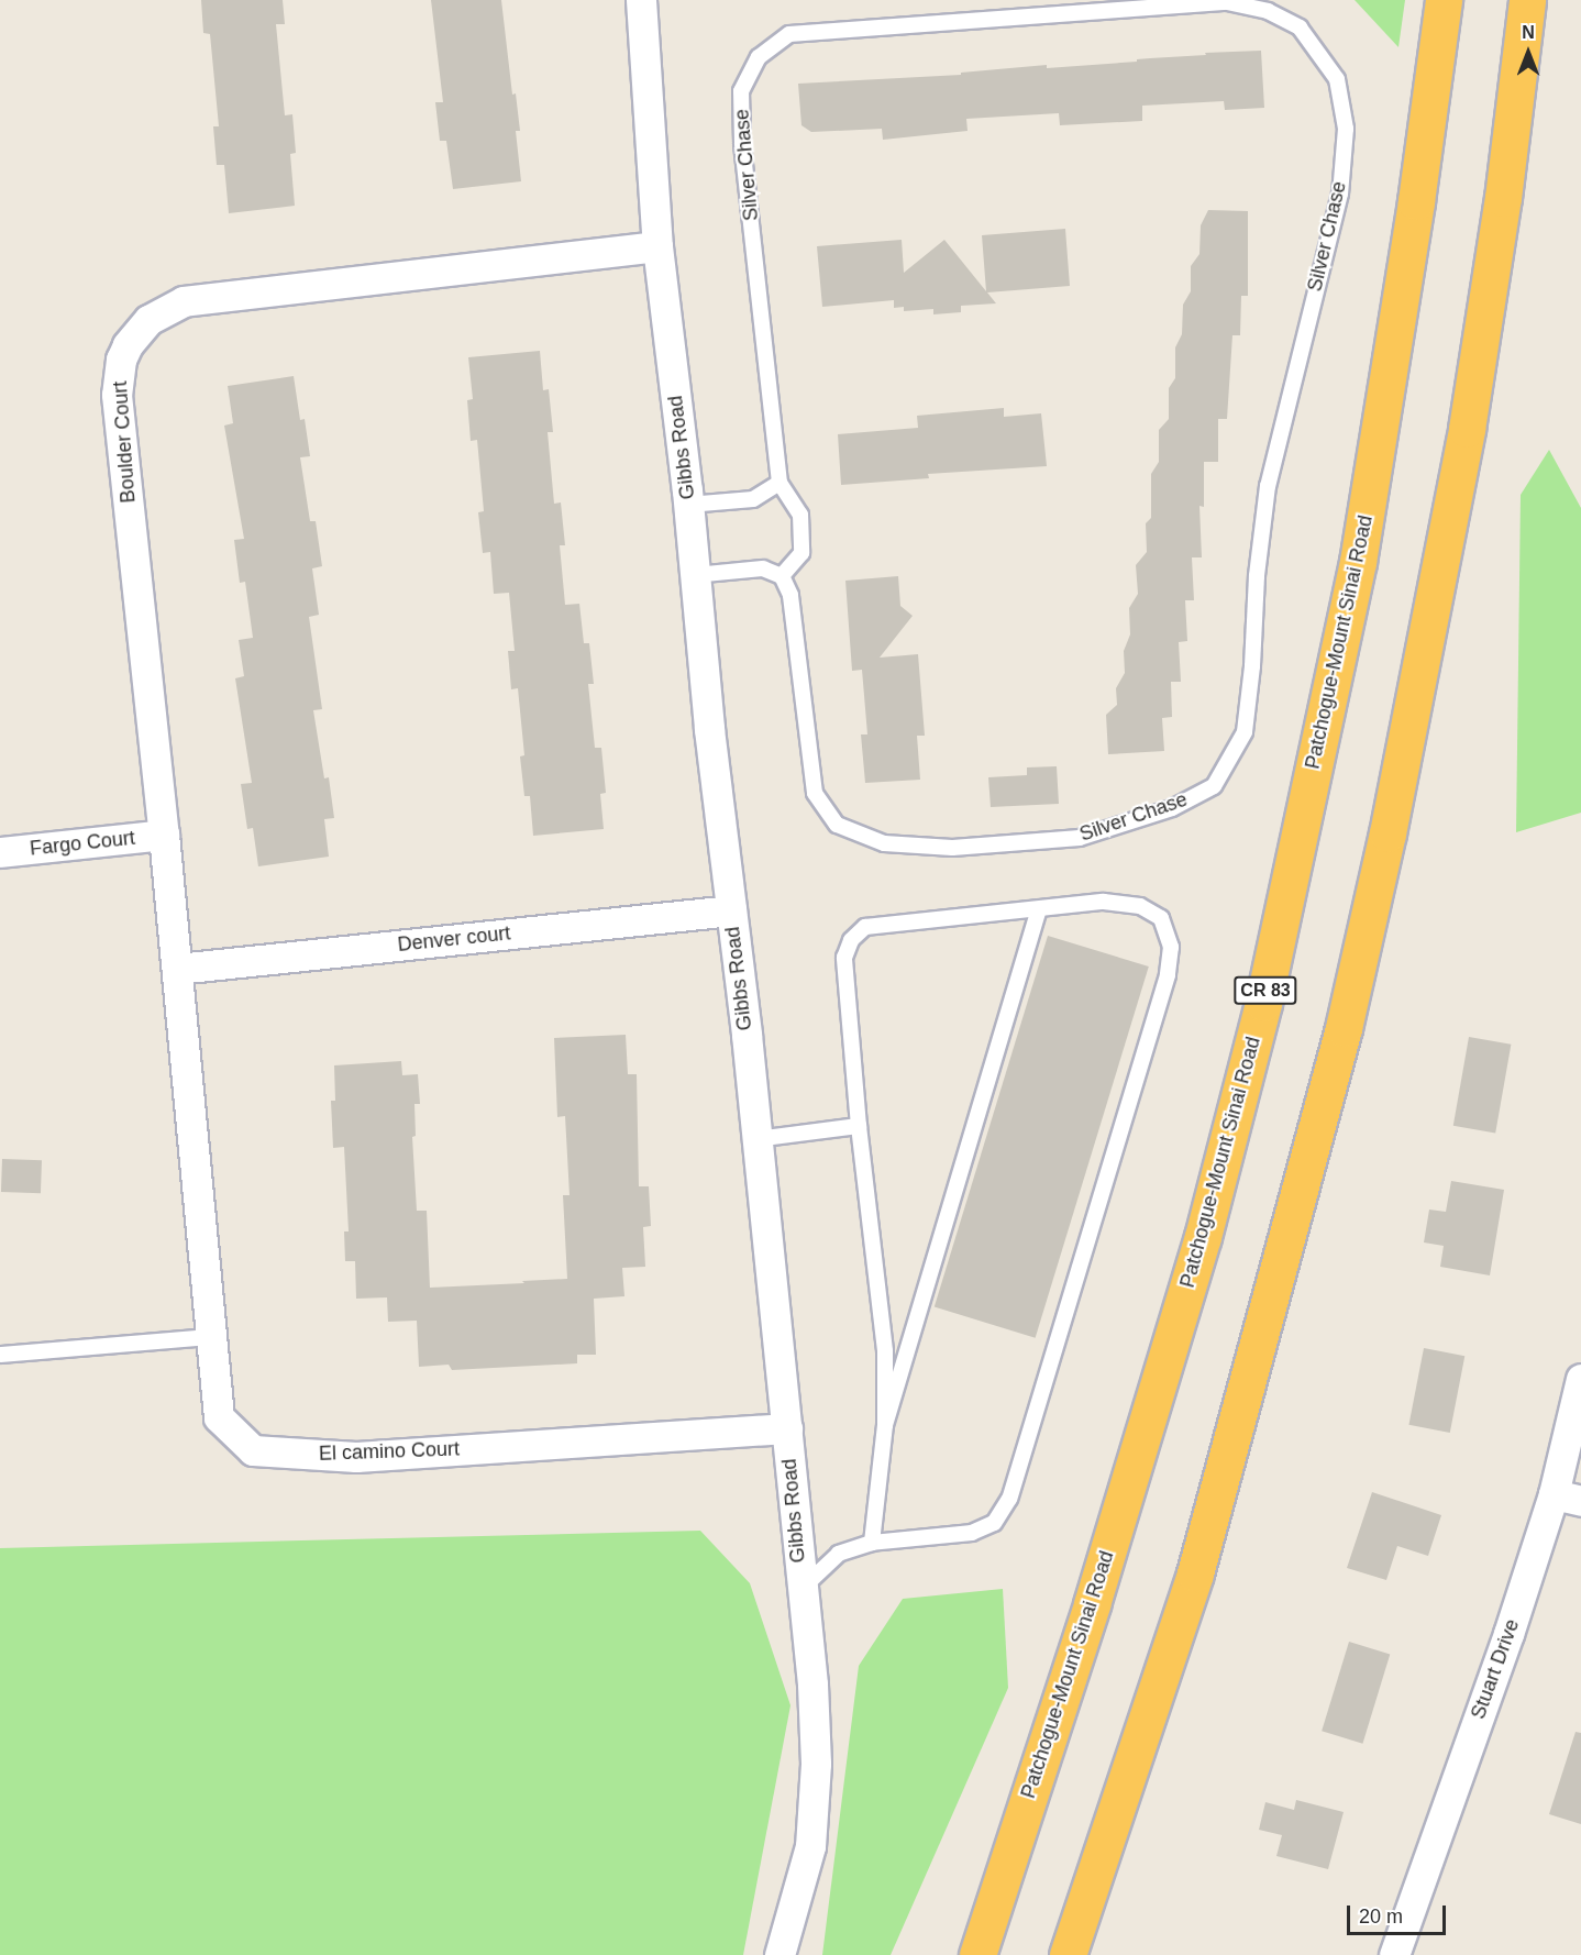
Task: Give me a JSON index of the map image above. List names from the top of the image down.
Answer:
{
  "streets": {
    "highway": ["Patchogue-Mount Sinai Road", "CR 83"],
    "street": [
      "Boulder Court",
      "Gibbs Road",
      "Fargo Court",
      "Denver court",
      "El camino Court",
      "Stuart Drive"
    ],
    "lane": ["Silver Chase"]
  },
  "crossings": [
    ["Boulder Court", "Gibbs Road"],
    ["Boulder Court", "Fargo Court"],
    ["Boulder Court", "Denver court"],
    ["Boulder Court", "El camino Court"],
    ["Gibbs Road", "Denver court"],
    ["Gibbs Road", "El camino Court"],
    ["Denver court", "El camino Court"]
  ],
  "scale_bar": "20 m",
  "north": "top"
}
